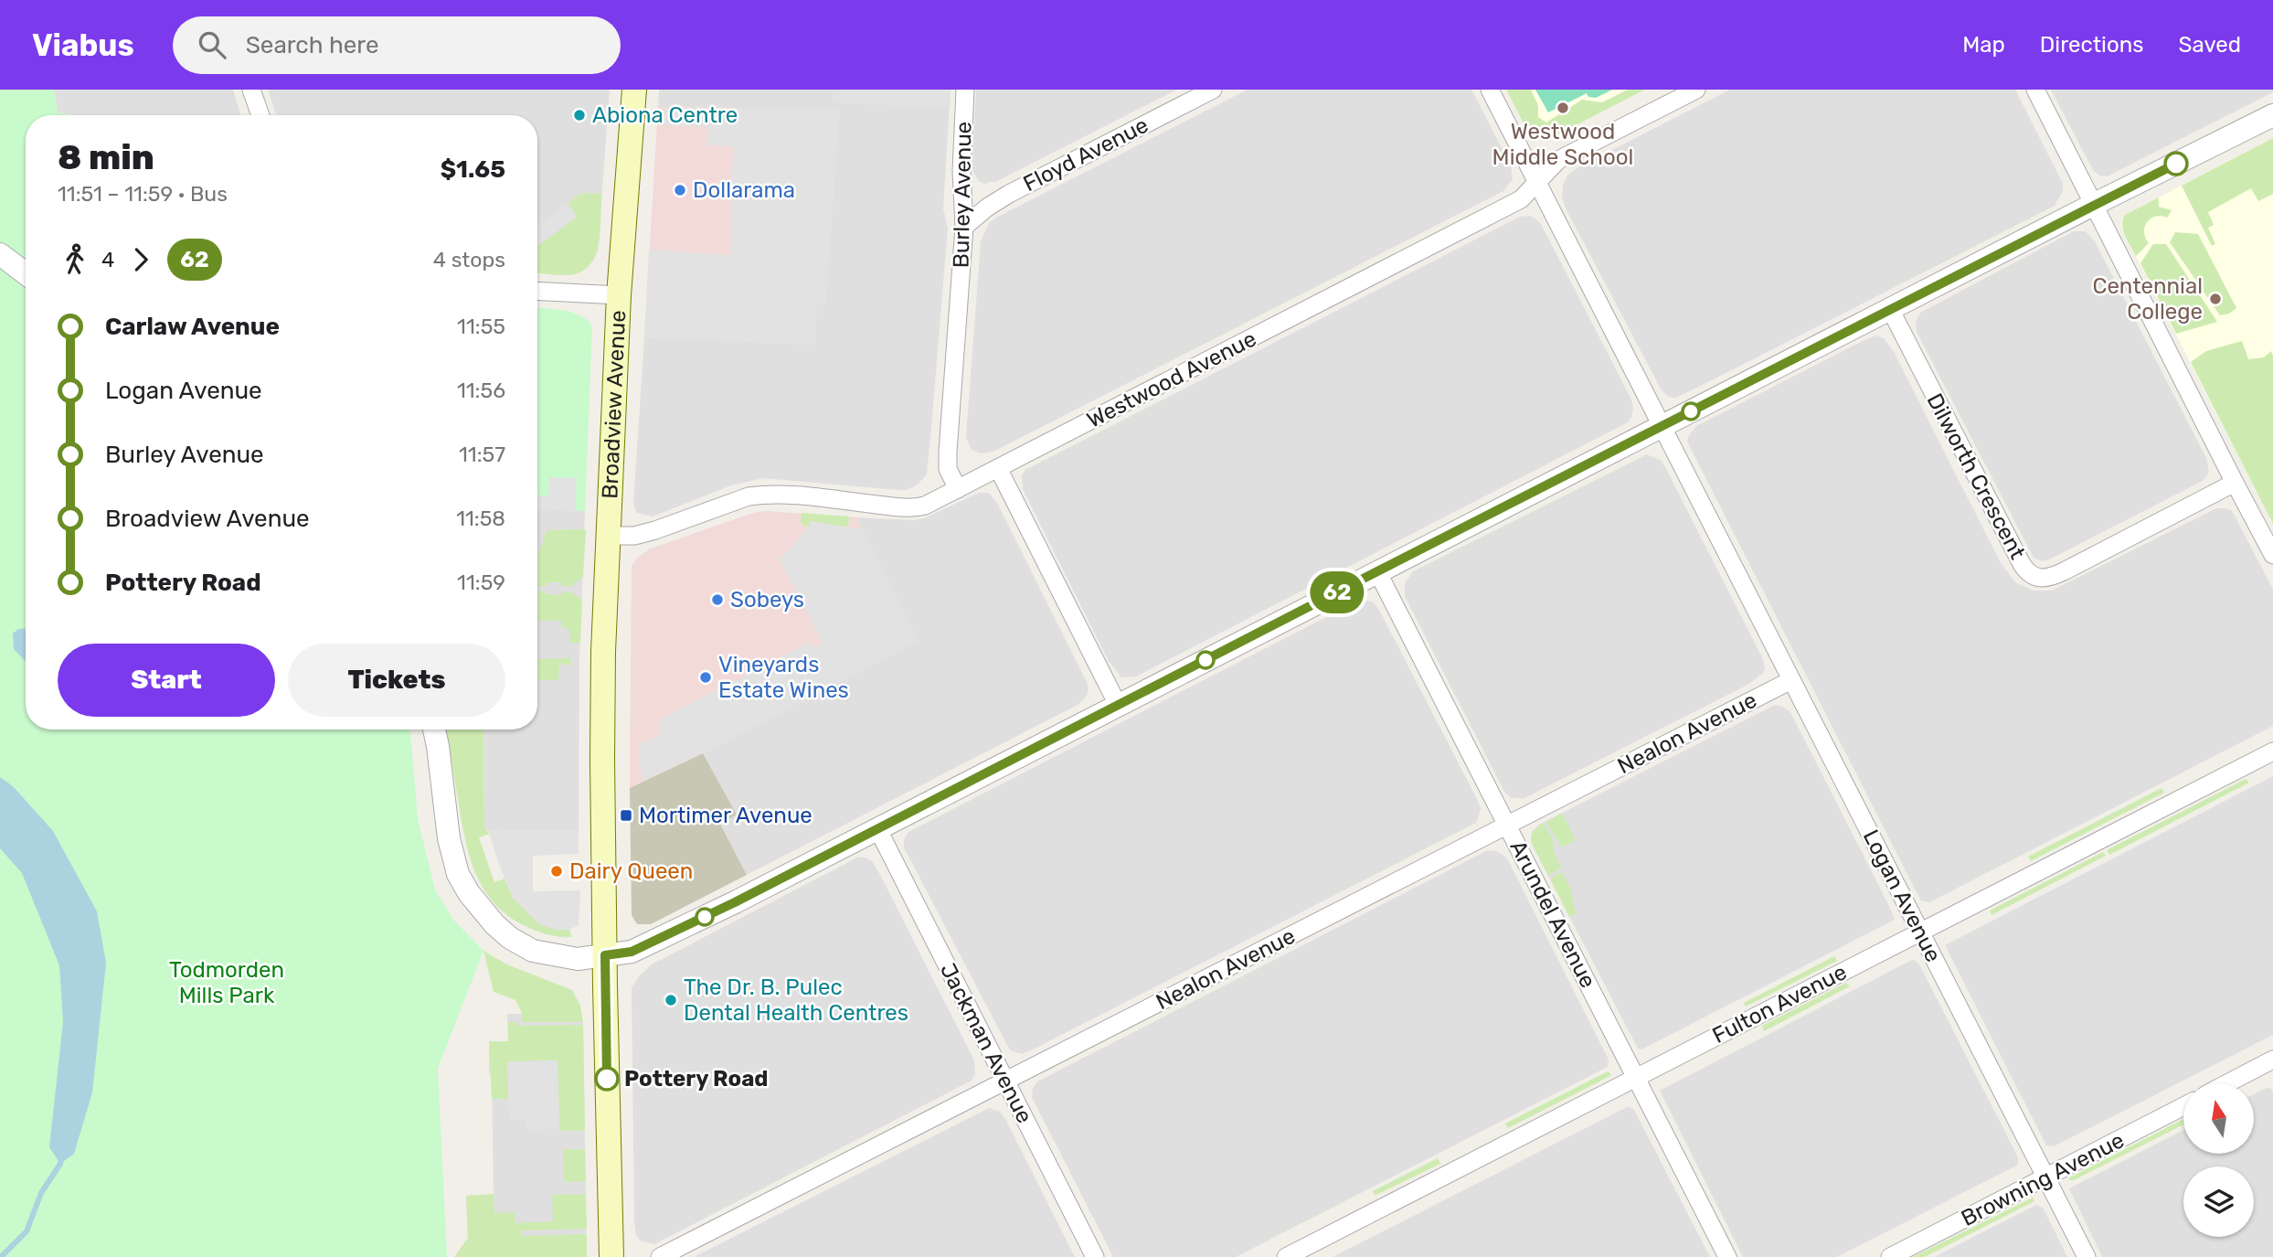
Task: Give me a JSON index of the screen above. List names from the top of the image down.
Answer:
{
  "streets": {
    "main road": ["Broadview Avenue"],
    "street": [
      "Floyd Avenue",
      "Burley Avenue",
      "Westwood Avenue",
      "Dilworth Crescent",
      "Nealon Avenue",
      "Logan Avenue",
      "Arundel Avenue",
      "Fulton Avenue",
      "Jackman Avenue",
      "Browning Avenue"
    ]
  },
  "crossings": [
    ["Floyd Avenue", "Burley Avenue"],
    ["Burley Avenue", "Westwood Avenue"],
    ["Westwood Avenue", "Broadview Avenue"],
    ["Westwood Avenue", "Logan Avenue"],
    ["Nealon Avenue", "Logan Avenue"],
    ["Nealon Avenue", "Arundel Avenue"],
    ["Nealon Avenue", "Jackman Avenue"],
    ["Logan Avenue", "Fulton Avenue"],
    ["Logan Avenue", "Browning Avenue"],
    ["Arundel Avenue", "Fulton Avenue"]
  ],
  "parks": ["Todmorden Mills Park"],
  "places": {
    "other": [
      "Westwood Middle School",
      "Abiona Centre",
      "Dollarama",
      "Centennial College",
      "Sobeys",
      "Vineyards Estate Wines",
      "Dairy Queen",
      "The Dr. B. Pulec Dental Health Centres",
      "Pottery Road"
    ],
    "transit": ["Mortimer Avenue"]
  },
  "lines": ["bus line 62"],
  "north": "top",
  "page": {
    "header": "Viabus",
    "search": "Search here",
    "nav": ["Map", "Directions", "Saved"],
    "on_map": "62",
    "heading": ["8 min", "11:51 – 11:59 · Bus", "$1.65"],
    "legs": ["4", "62", "4 stops"],
    "list": [
      {
        "name": "Carlaw Avenue",
        "value": "11:55"
      },
      {
        "name": "Logan Avenue",
        "value": "11:56"
      },
      {
        "name": "Burley Avenue",
        "value": "11:57"
      },
      {
        "name": "Broadview Avenue",
        "value": "11:58"
      },
      {
        "name": "Pottery Road",
        "value": "11:59"
      }
    ],
    "buttons": ["Start", "Tickets"]
  }
}
